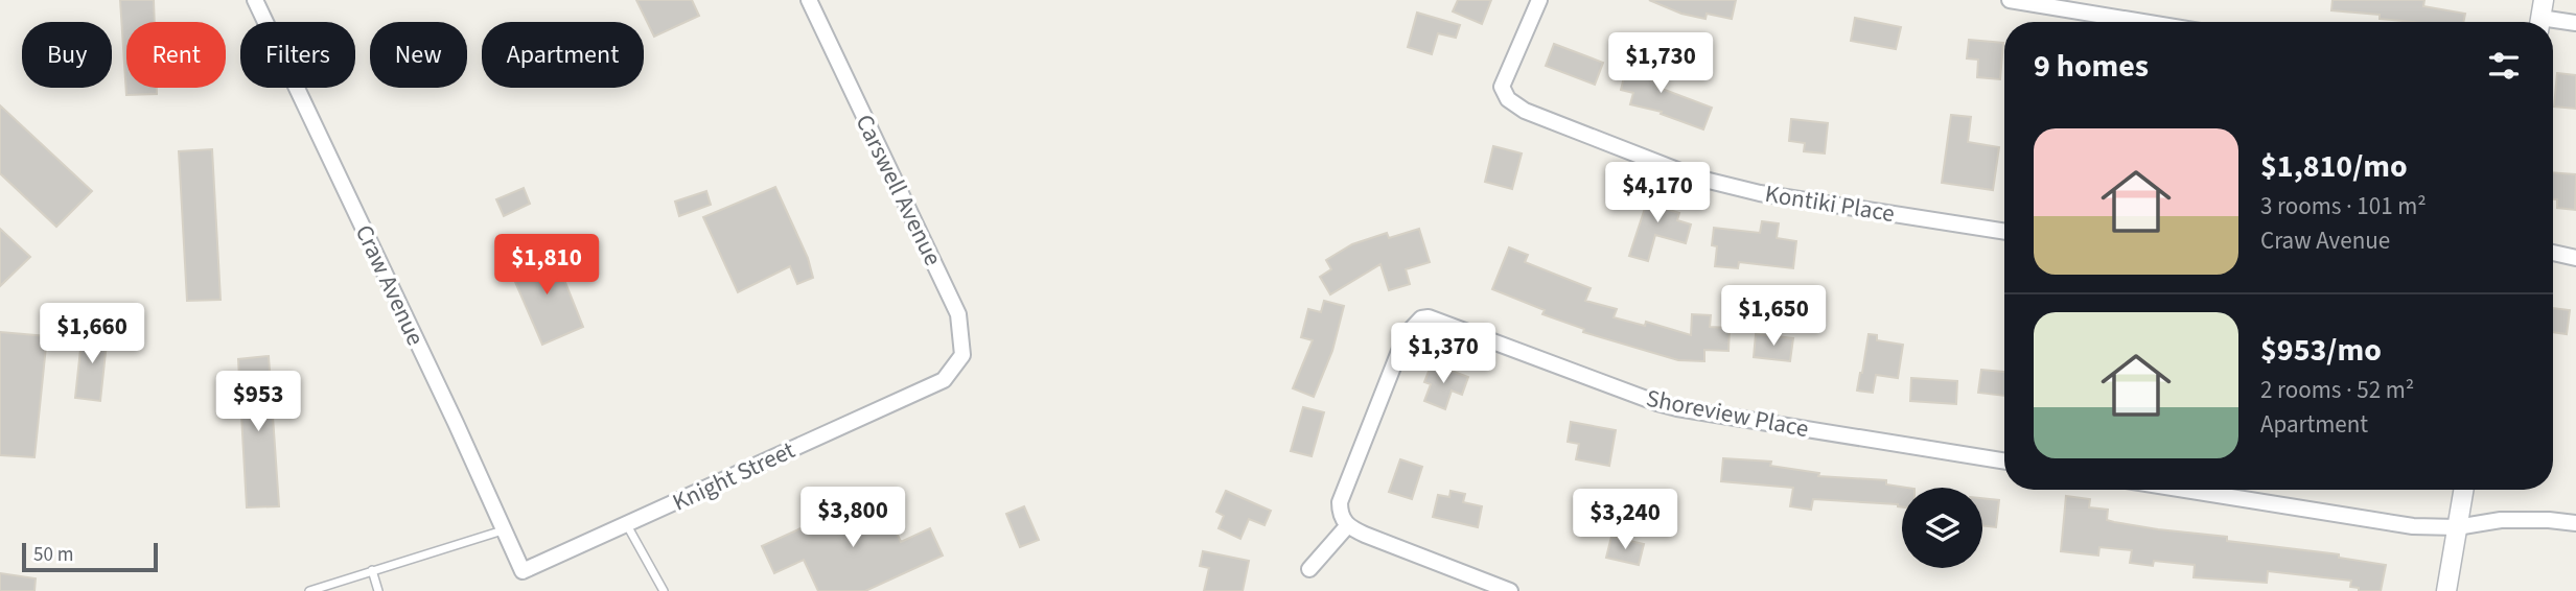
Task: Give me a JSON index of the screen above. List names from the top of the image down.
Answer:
{
  "streets": {
    "street": [
      "Carswell Avenue",
      "Kontiki Place",
      "Craw Avenue",
      "Shoreview Place",
      "Knight Street"
    ]
  },
  "crossings": [
    ["Carswell Avenue", "Knight Street"],
    ["Craw Avenue", "Knight Street"]
  ],
  "scale_bar": "50 m",
  "page": {
    "chip": [
      "Buy",
      "Rent",
      "Filters",
      "New",
      "Apartment"
    ],
    "heading": "9 homes",
    "price": [
      "$1,730",
      "$4,170",
      "$1,810",
      "$1,650",
      "$1,660",
      "$1,370",
      "$953",
      "$3,800",
      "$3,240"
    ],
    "list": [
      {
        "name": "$1,810/mo",
        "note": "3 rooms · 101 m² · Craw Avenue"
      },
      {
        "name": "$953/mo",
        "note": "2 rooms · 52 m² · Apartment"
      }
    ],
    "scale": "50 m"
  }
}
